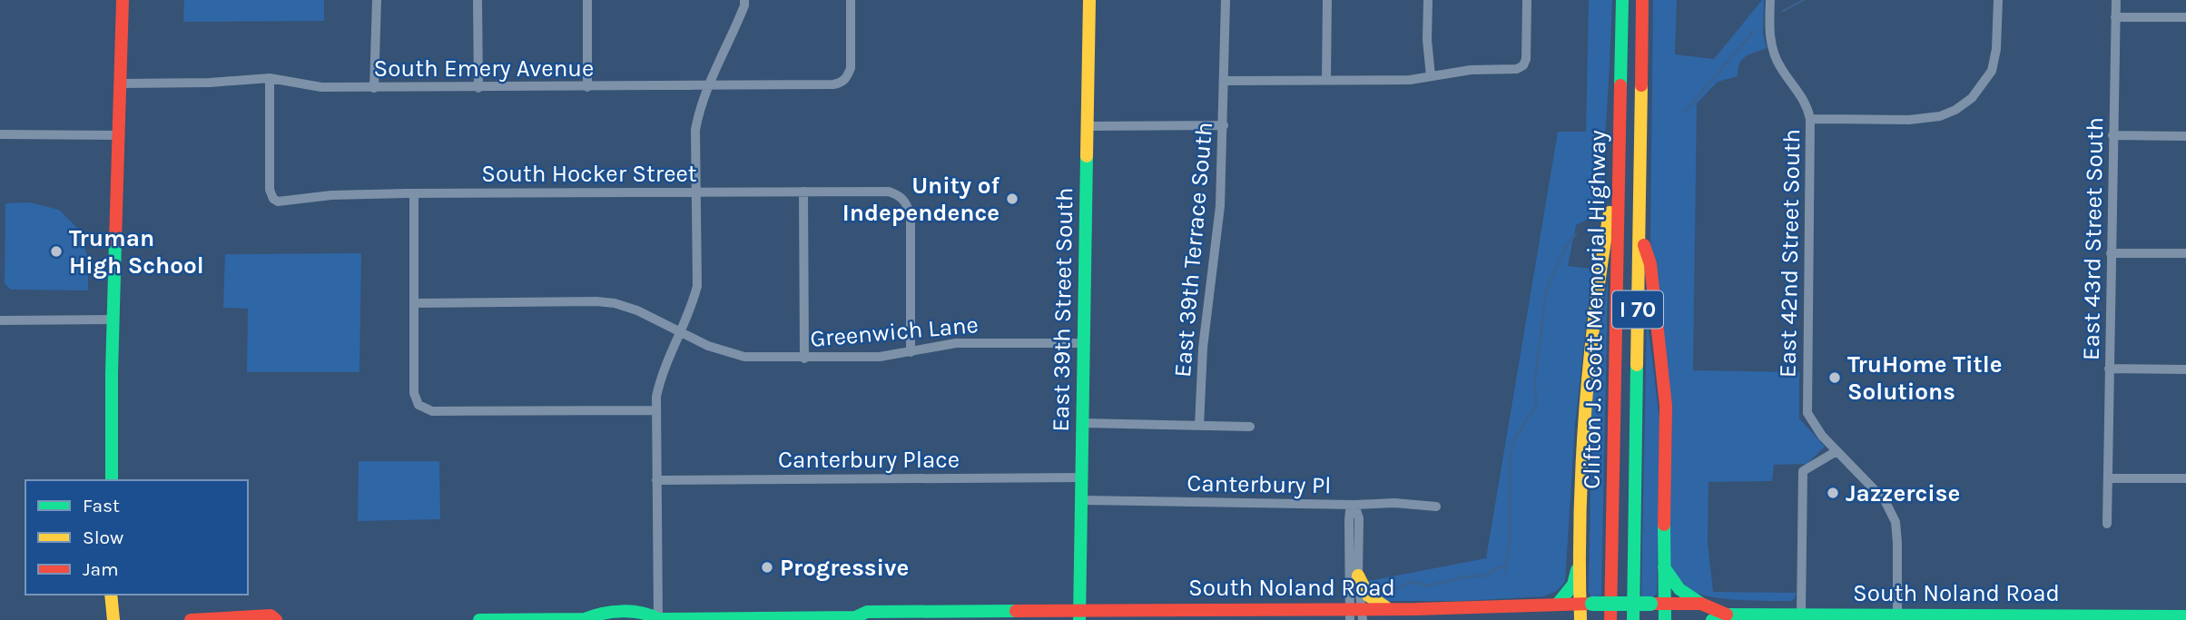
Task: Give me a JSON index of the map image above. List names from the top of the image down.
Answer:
{
  "streets": {
    "main road": [
      "East 39th Street South",
      "Clifton J. Scott Memorial Highway",
      "I 70",
      "South Noland Road"
    ],
    "street": [
      "South Emery Avenue",
      "South Hocker Street",
      "East 43rd Street South",
      "East 39th Terrace South",
      "East 42nd Street South",
      "Greenwich Lane",
      "Canterbury Place",
      "Canterbury Pl"
    ]
  },
  "crossings": [
    ["South Emery Avenue", "South Hocker Street"],
    ["South Hocker Street", "Greenwich Lane"],
    ["East 39th Street South", "Greenwich Lane"],
    ["East 39th Street South", "Canterbury Place"],
    ["East 39th Street South", "Canterbury Pl"],
    ["East 39th Street South", "South Noland Road"]
  ],
  "places": [
    "Unity of Independence",
    "Truman High School",
    "TruHome Title Solutions",
    "Jazzercise",
    "Progressive"
  ],
  "legend": ["Fast", "Slow", "Jam"]
}
